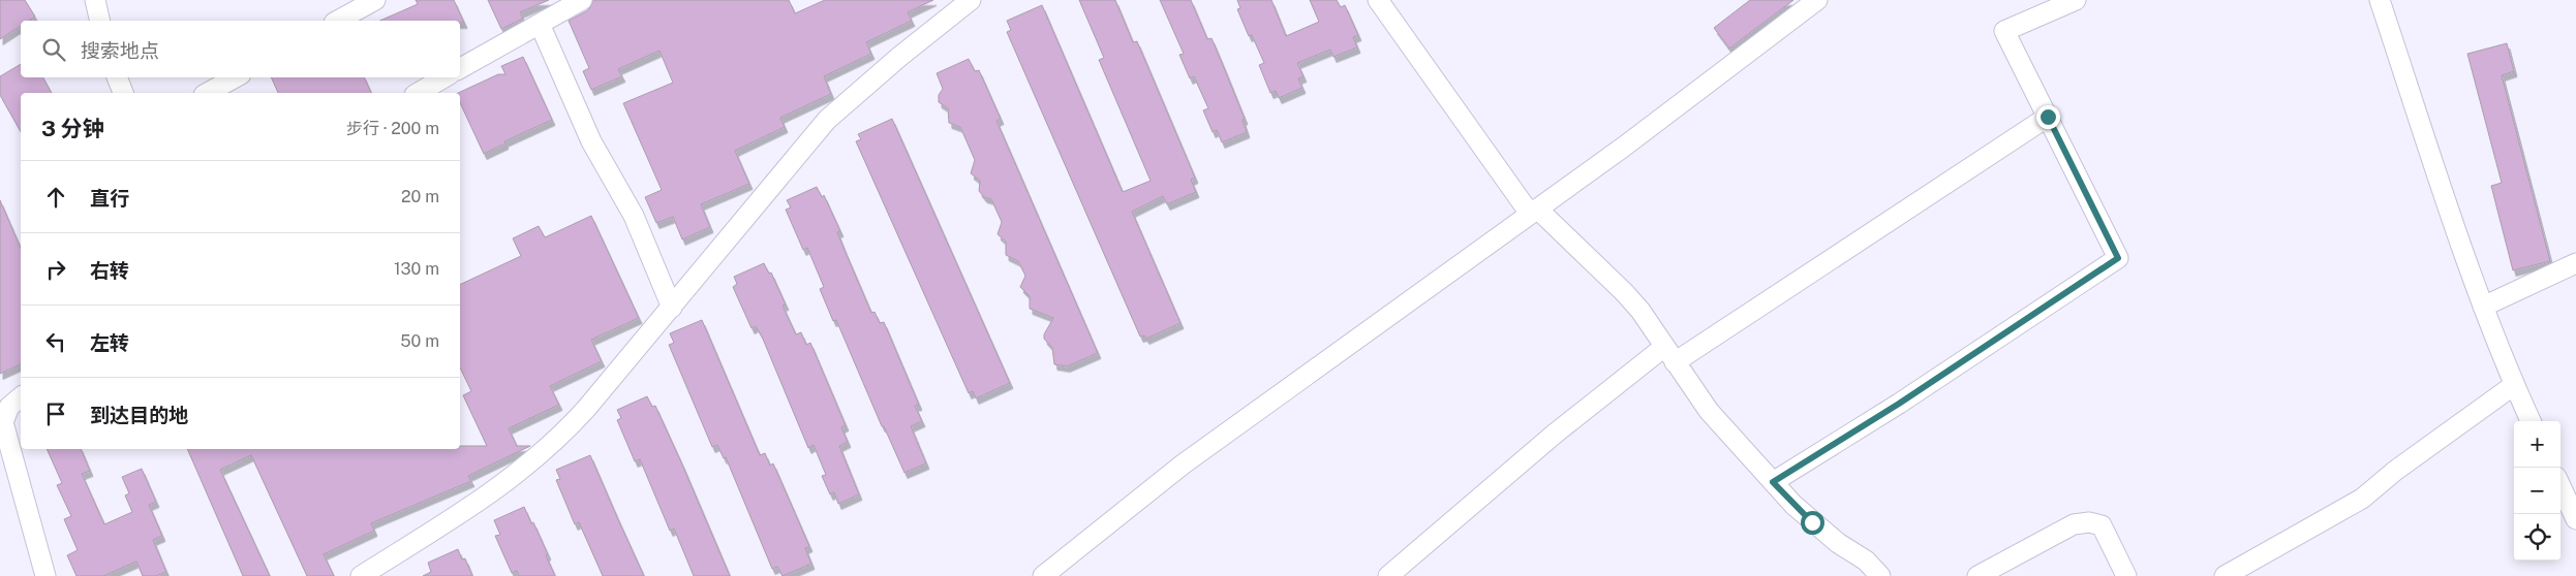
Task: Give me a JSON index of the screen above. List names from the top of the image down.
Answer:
{
  "page": {
    "search": "搜索地点",
    "heading": ["3 分钟", "步行 · 200 m"],
    "list": [
      ["直行", "20 m"],
      ["右转", "130 m"],
      ["左转", "50 m"],
      "到达目的地"
    ],
    "map_buttons": ["+", "−"]
  }
}
